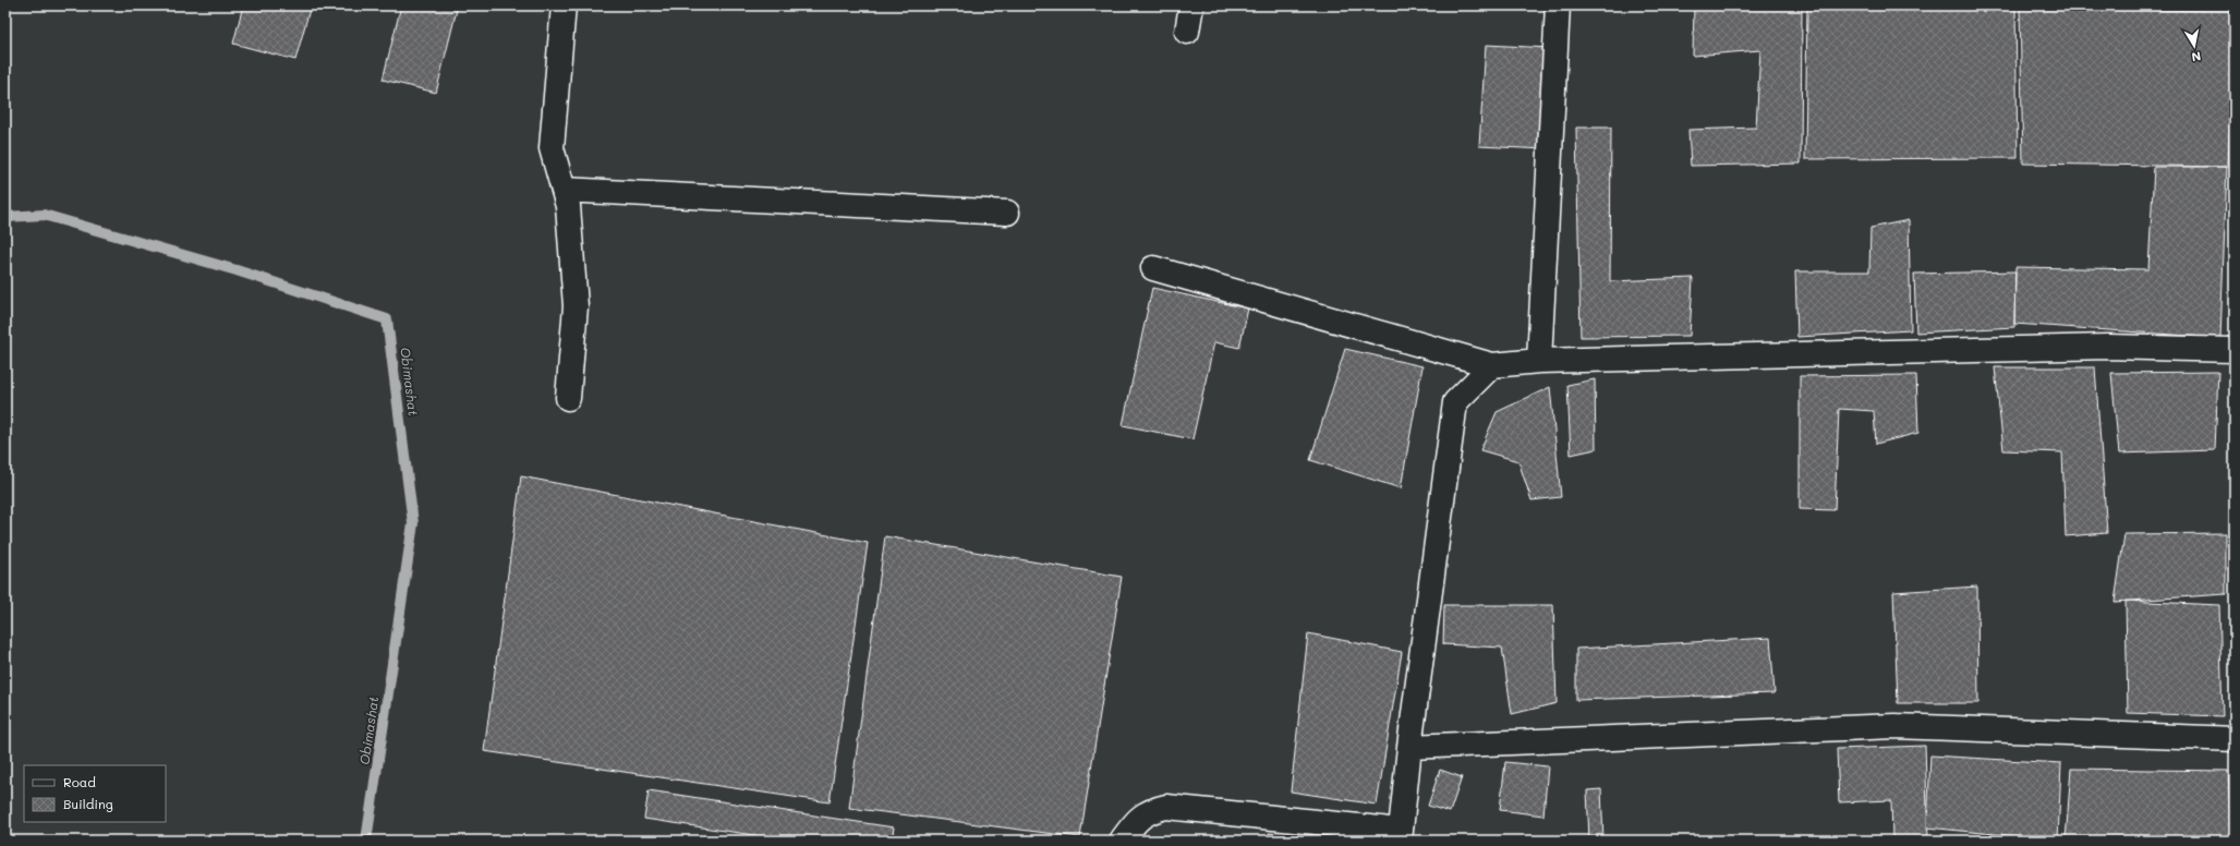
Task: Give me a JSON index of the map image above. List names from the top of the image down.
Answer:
{
  "water": ["Obimashat"],
  "legend": ["Road", "Building"],
  "north": "bottom"
}
